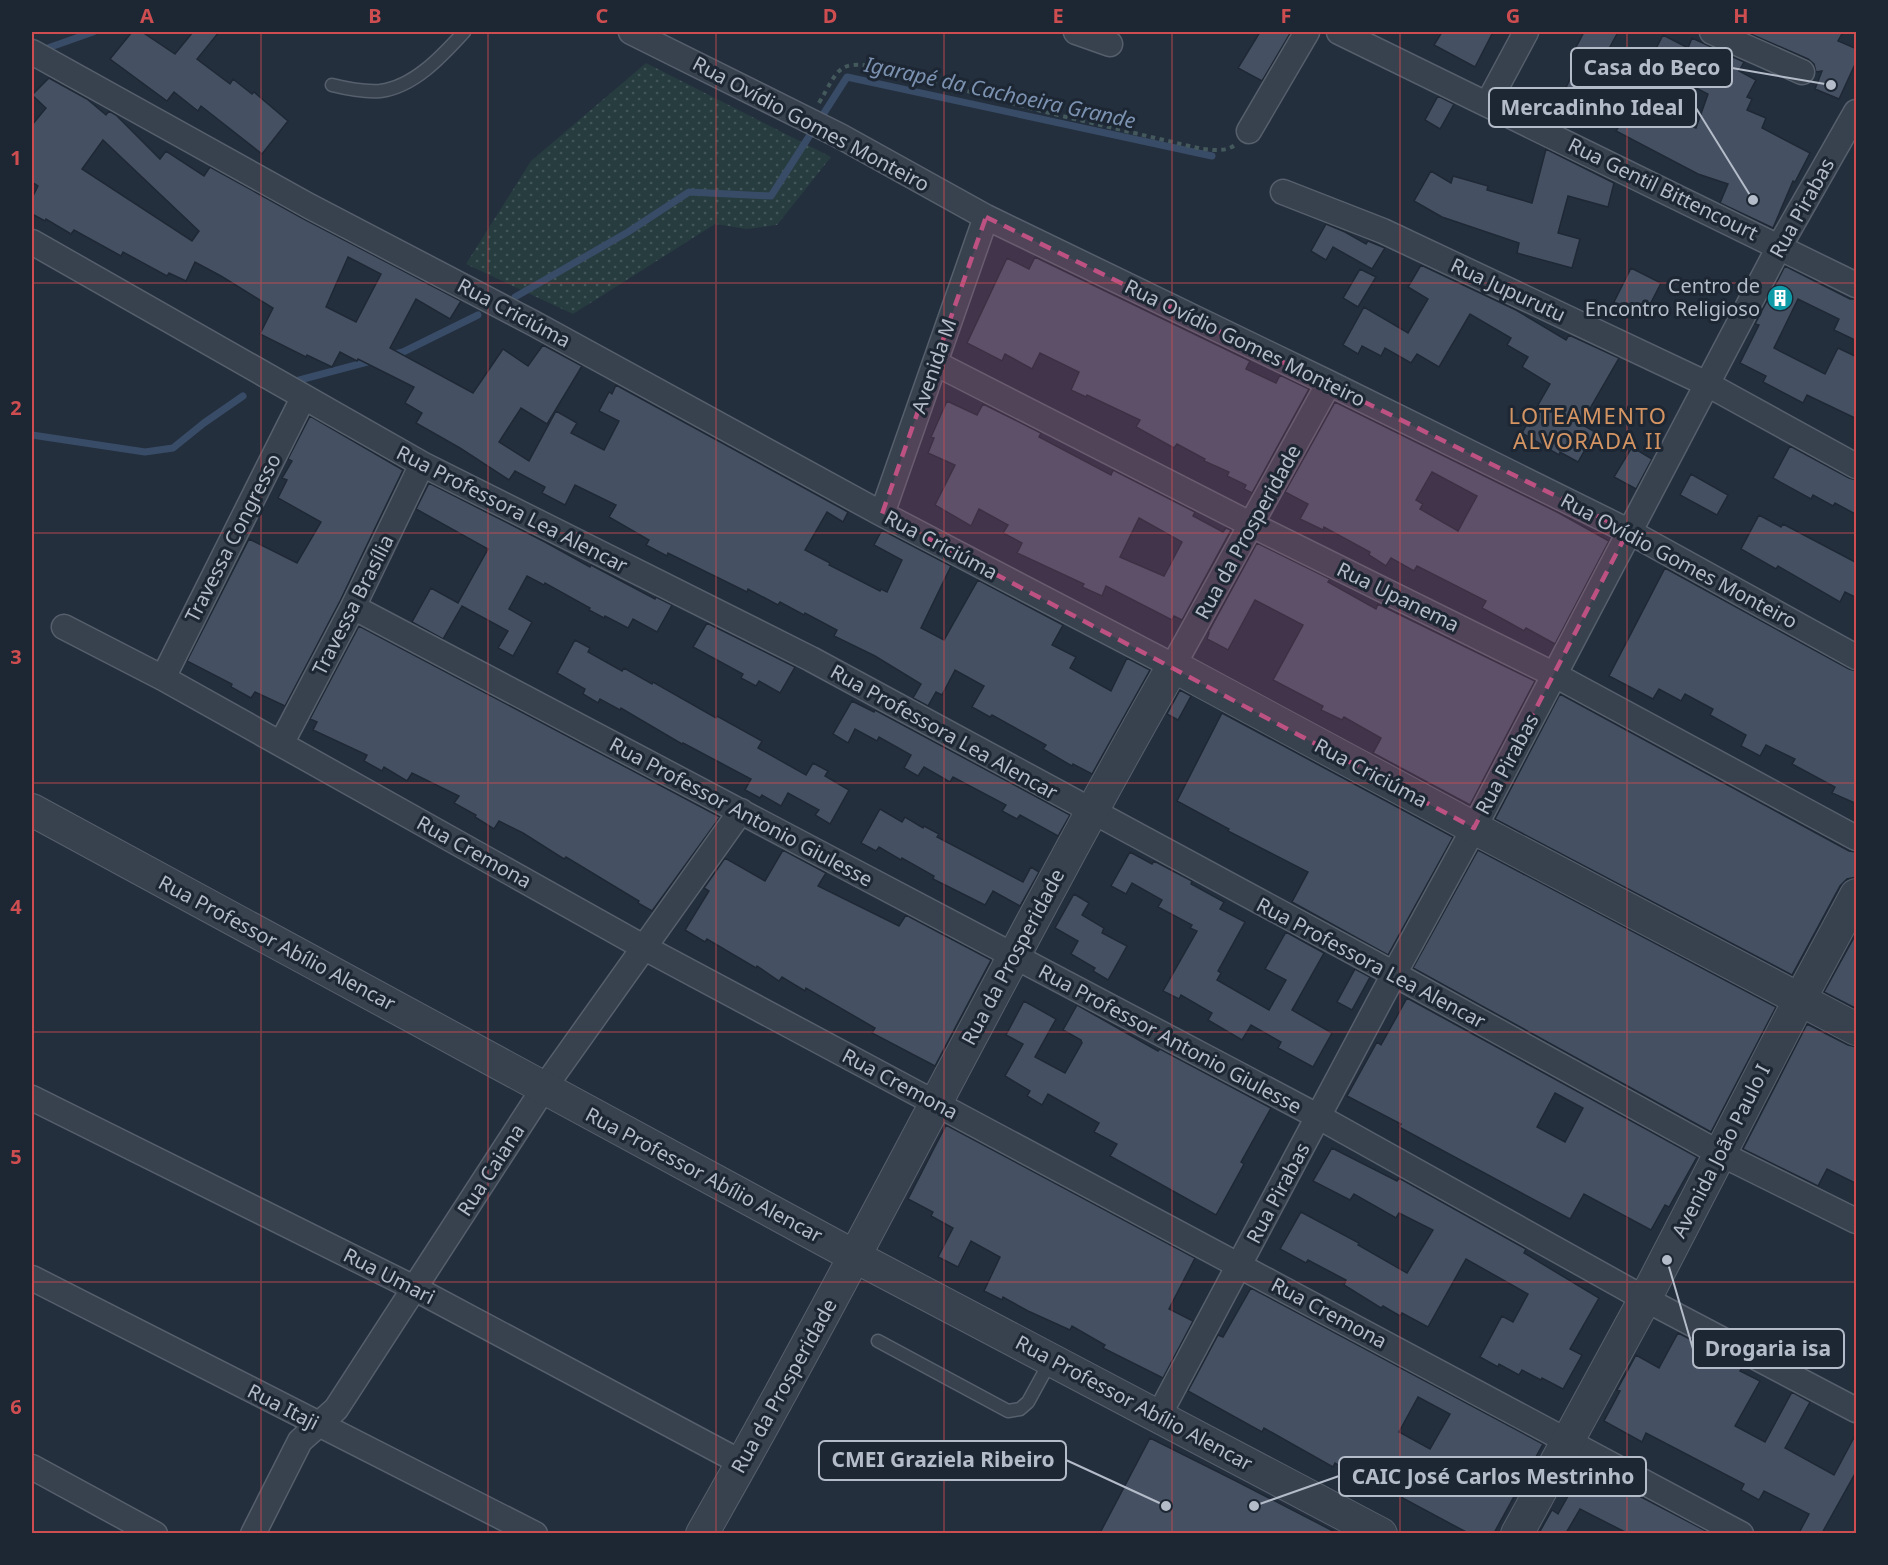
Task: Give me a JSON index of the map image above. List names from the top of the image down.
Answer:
{
  "streets": {
    "street": [
      "Rua Ovídio Gomes Monteiro",
      "Rua Gentil Bittencourt",
      "Rua Pirabas",
      "Rua Jupurutu",
      "Rua Criciúma",
      "Avenida M",
      "Rua Professora Lea Alencar",
      "Rua da Prosperidade",
      "Travessa Congresso",
      "Rua Upanema",
      "Travessa Brasília",
      "Rua Professor Antonio Giulesse",
      "Rua Cremona",
      "Rua Professor Abílio Alencar",
      "Avenida João Paulo I",
      "Rua Caiana",
      "Rua Umari",
      "Rua Itaji"
    ]
  },
  "crossings": [
    ["Rua Ovídio Gomes Monteiro", "Rua Pirabas"],
    ["Rua Ovídio Gomes Monteiro", "Avenida M"],
    ["Rua Ovídio Gomes Monteiro", "Rua da Prosperidade"],
    ["Rua Gentil Bittencourt", "Rua Pirabas"],
    ["Rua Pirabas", "Rua Jupurutu"],
    ["Rua Pirabas", "Rua Criciúma"],
    ["Rua Pirabas", "Rua Professora Lea Alencar"],
    ["Rua Pirabas", "Rua Upanema"],
    ["Rua Pirabas", "Rua Professor Antonio Giulesse"],
    ["Rua Pirabas", "Rua Cremona"],
    ["Rua Pirabas", "Rua Professor Abílio Alencar"],
    ["Rua Criciúma", "Avenida M"],
    ["Rua Criciúma", "Rua da Prosperidade"],
    ["Rua Criciúma", "Avenida João Paulo I"],
    ["Avenida M", "Rua Upanema"],
    ["Rua Professora Lea Alencar", "Rua da Prosperidade"],
    ["Rua Professora Lea Alencar", "Travessa Congresso"],
    ["Rua Professora Lea Alencar", "Travessa Brasília"],
    ["Rua Professora Lea Alencar", "Avenida João Paulo I"],
    ["Rua da Prosperidade", "Rua Upanema"],
    ["Rua da Prosperidade", "Rua Professor Antonio Giulesse"],
    ["Rua da Prosperidade", "Rua Cremona"],
    ["Rua da Prosperidade", "Rua Professor Abílio Alencar"],
    ["Rua da Prosperidade", "Rua Umari"],
    ["Travessa Congresso", "Rua Cremona"],
    ["Travessa Brasília", "Rua Professor Antonio Giulesse"],
    ["Travessa Brasília", "Rua Cremona"],
    ["Rua Professor Antonio Giulesse", "Avenida João Paulo I"],
    ["Rua Professor Antonio Giulesse", "Rua Caiana"],
    ["Rua Cremona", "Avenida João Paulo I"],
    ["Rua Cremona", "Rua Caiana"],
    ["Rua Professor Abílio Alencar", "Rua Caiana"],
    ["Rua Caiana", "Rua Umari"],
    ["Rua Caiana", "Rua Itaji"]
  ],
  "districts": ["LOTEAMENTO ALVORADA II"],
  "water": ["Igarapé da Cachoeira Grande"],
  "places": {
    "other": [
      "Casa do Beco",
      "Mercadinho Ideal",
      "Drogaria isa",
      "CMEI Graziela Ribeiro",
      "CAIC José Carlos Mestrinho"
    ],
    "building": ["Centro de Encontro Religioso"]
  },
  "grid": {
    "columns": [
      "A",
      "B",
      "C",
      "D",
      "E",
      "F",
      "G",
      "H"
    ],
    "rows": [
      "1",
      "2",
      "3",
      "4",
      "5",
      "6"
    ]
  }
}
